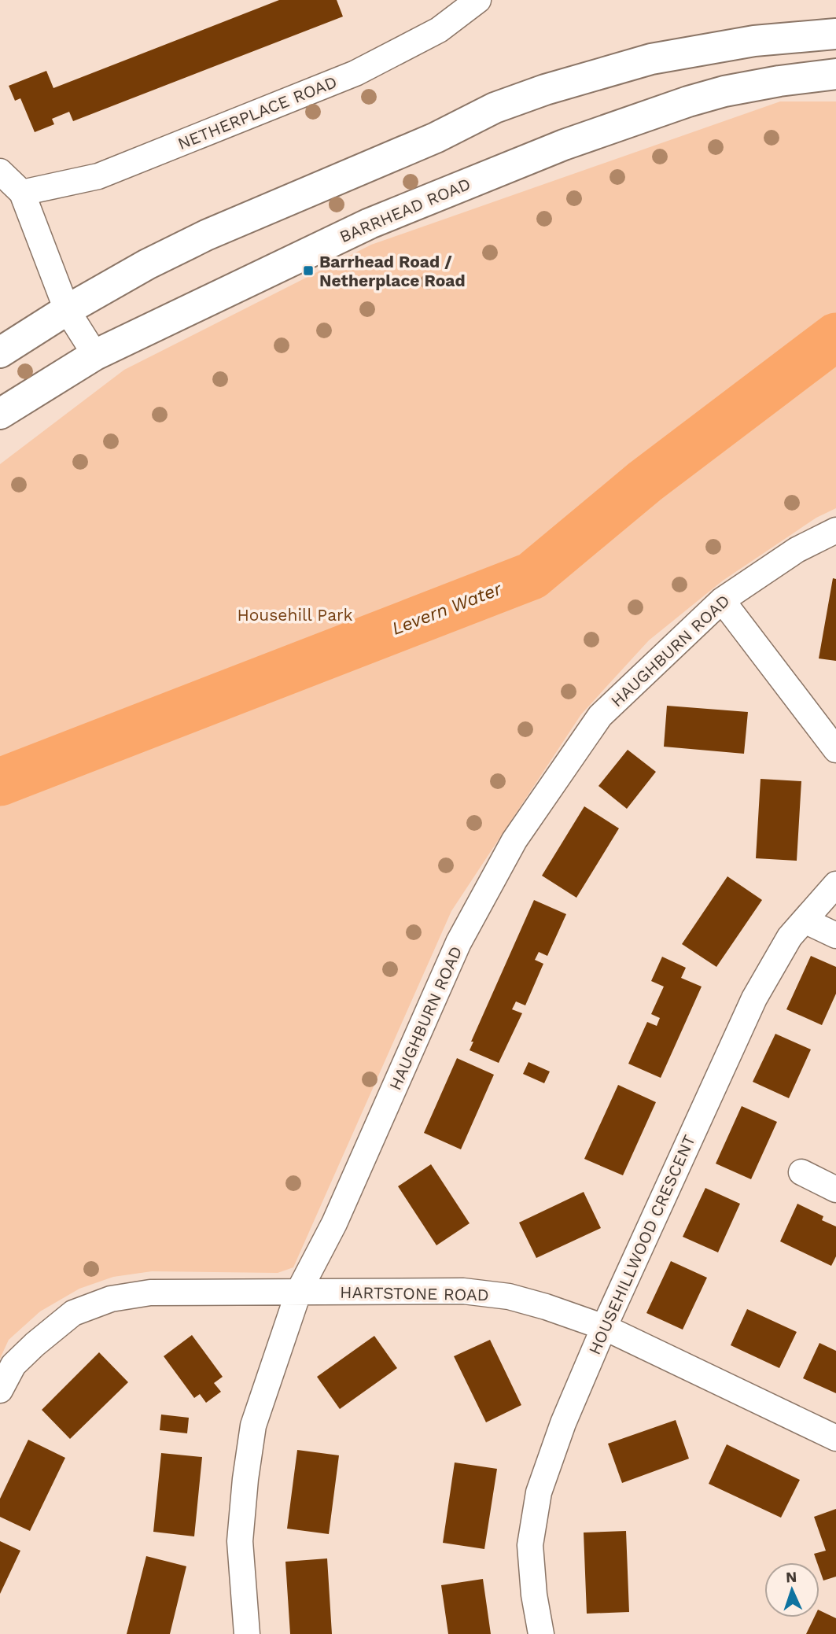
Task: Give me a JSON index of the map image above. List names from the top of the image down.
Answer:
{
  "streets": {
    "main road": ["BARRHEAD ROAD"],
    "street": [
      "NETHERPLACE ROAD",
      "HAUGHBURN ROAD",
      "HOUSEHILLWOOD CRESCENT",
      "HARTSTONE ROAD"
    ]
  },
  "crossings": [
    ["HAUGHBURN ROAD", "HARTSTONE ROAD"],
    ["HOUSEHILLWOOD CRESCENT", "HARTSTONE ROAD"]
  ],
  "water": ["Levern Water"],
  "parks": ["Househill Park"],
  "places": {
    "transit": ["Barrhead Road / Netherplace Road"]
  },
  "north": "top"
}
